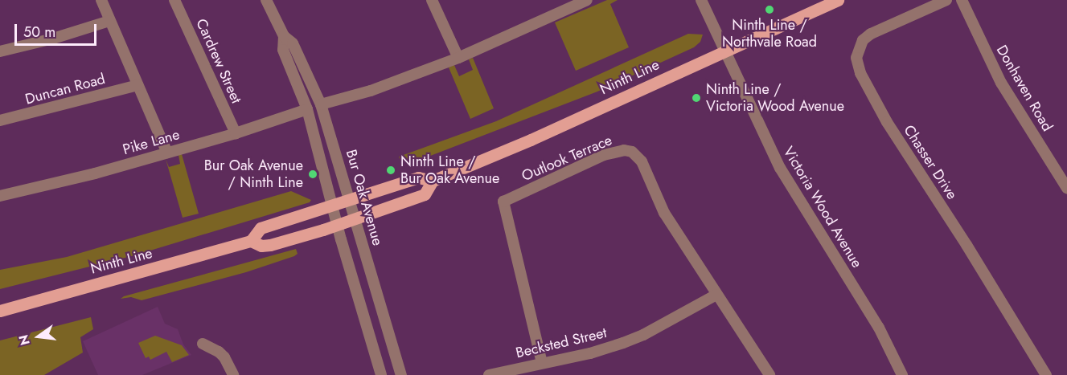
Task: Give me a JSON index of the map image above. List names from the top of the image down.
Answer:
{
  "streets": {
    "main road": ["Ninth Line"],
    "street": [
      "Cardrew Street",
      "Donhaven Road",
      "Duncan Road",
      "Pike Lane",
      "Outlook Terrace",
      "Chasser Drive",
      "Bur Oak Avenue",
      "Victoria Wood Avenue",
      "Becksted Street"
    ]
  },
  "crossings": [
    ["Cardrew Street", "Pike Lane"],
    ["Ninth Line", "Bur Oak Avenue"],
    ["Ninth Line", "Victoria Wood Avenue"],
    ["Pike Lane", "Bur Oak Avenue"],
    ["Outlook Terrace", "Becksted Street"]
  ],
  "places": [
    "Ninth Line / Northvale Road",
    "Ninth Line / Victoria Wood Avenue",
    "Ninth Line / Bur Oak Avenue",
    "Bur Oak Avenue / Ninth Line"
  ],
  "scale_bar": "50 m",
  "north": "left"
}
